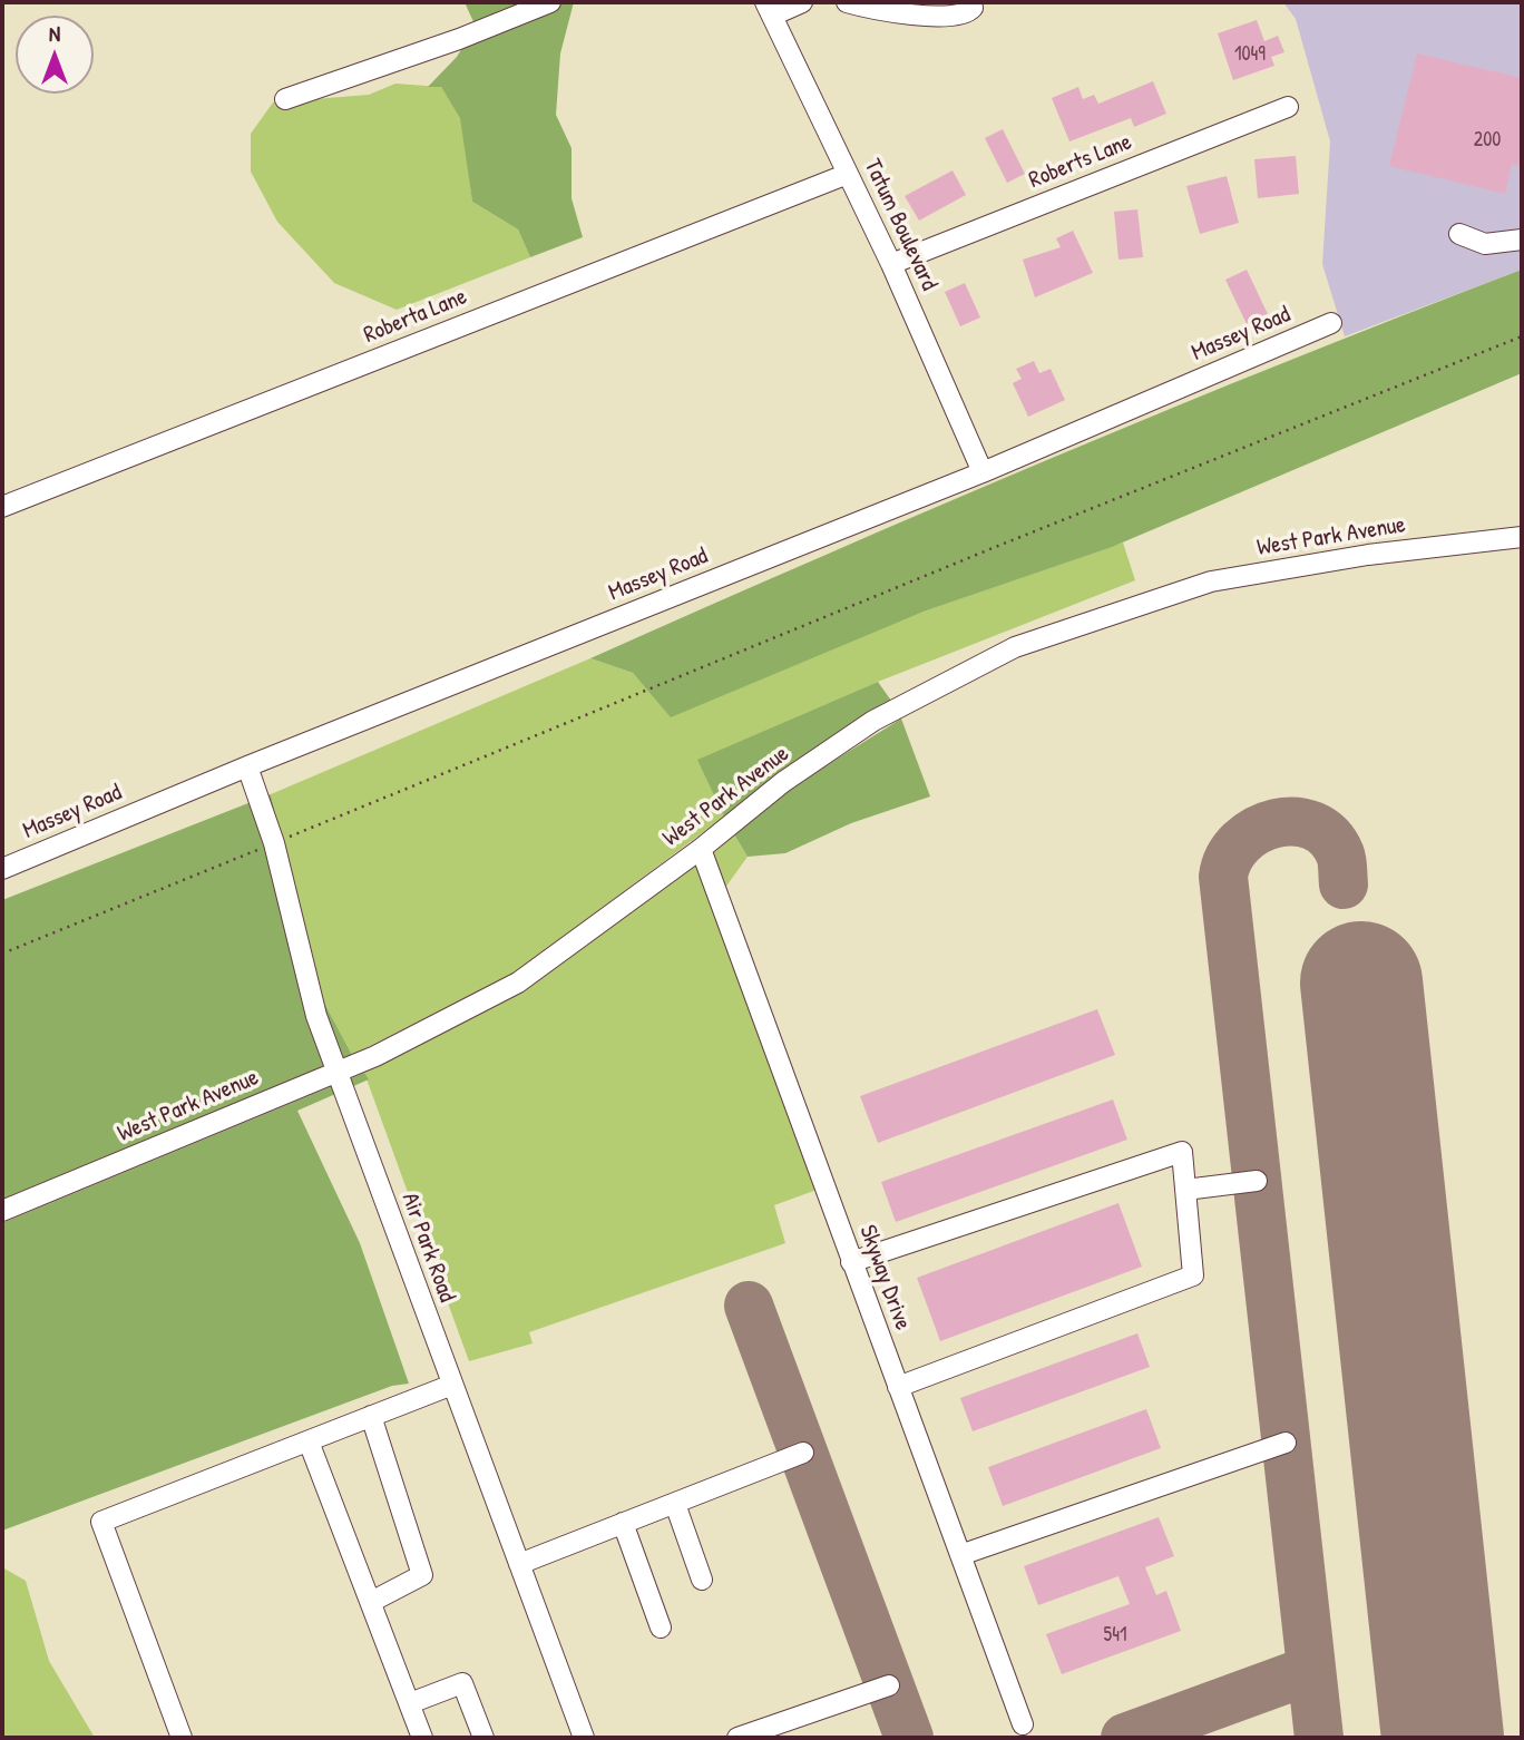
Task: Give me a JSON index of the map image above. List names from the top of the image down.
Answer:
{
  "streets": {
    "street": [
      "Roberts Lane",
      "Tatum Boulevard",
      "Roberta Lane",
      "Massey Road",
      "West Park Avenue",
      "Air Park Road",
      "Skyway Drive"
    ]
  },
  "crossings": [
    ["Roberts Lane", "Tatum Boulevard"],
    ["Tatum Boulevard", "Roberta Lane"],
    ["Tatum Boulevard", "Massey Road"],
    ["Massey Road", "Air Park Road"],
    ["West Park Avenue", "Air Park Road"],
    ["West Park Avenue", "Skyway Drive"]
  ],
  "house_numbers": ["1049", "200", "541"],
  "north": "top"
}
